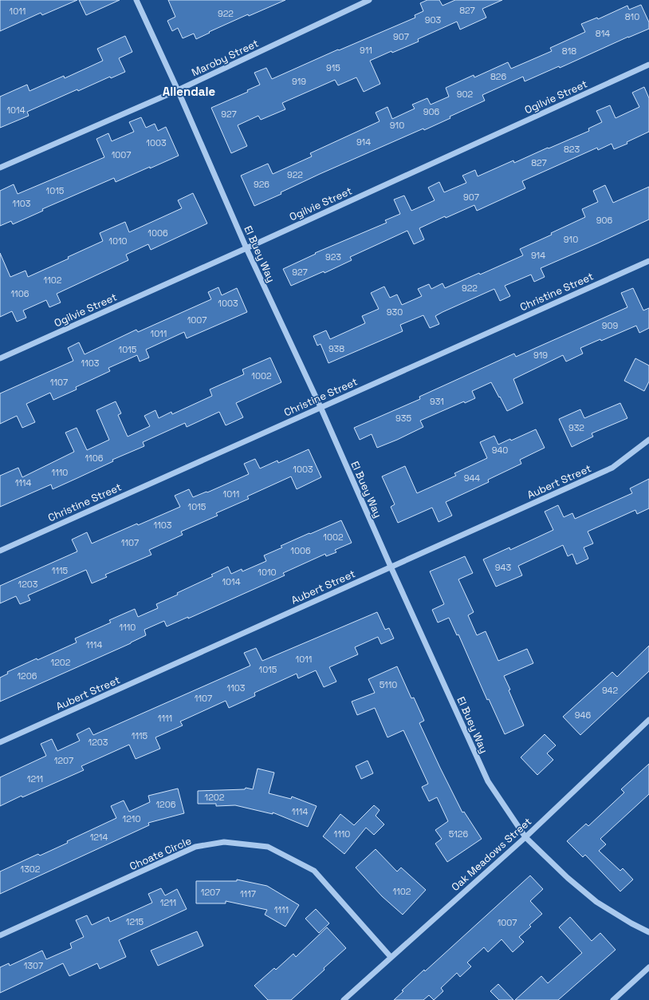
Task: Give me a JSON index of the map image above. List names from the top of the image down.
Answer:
{
  "streets": {
    "street": [
      "Maroby Street",
      "Ogilvie Street",
      "El Buey Way",
      "Christine Street",
      "Aubert Street",
      "Choate Circle",
      "Oak Meadows Street"
    ]
  },
  "crossings": [
    ["Maroby Street", "El Buey Way"],
    ["Ogilvie Street", "El Buey Way"],
    ["El Buey Way", "Christine Street"],
    ["El Buey Way", "Aubert Street"],
    ["El Buey Way", "Oak Meadows Street"],
    ["Choate Circle", "Oak Meadows Street"]
  ],
  "districts": ["Allendale"],
  "house_numbers": [
    "827",
    "1011",
    "922",
    "810",
    "903",
    "814",
    "907",
    "911",
    "818",
    "915",
    "826",
    "919",
    "902",
    "1014",
    "906",
    "927",
    "910",
    "914",
    "1003",
    "823",
    "1007",
    "827",
    "922",
    "926",
    "1015",
    "907",
    "1103",
    "906",
    "1006",
    "910",
    "1010",
    "914",
    "923",
    "927",
    "1102",
    "922",
    "1106",
    "1003",
    "930",
    "1007",
    "909",
    "1011",
    "938",
    "1015",
    "919",
    "1103",
    "1002",
    "1107",
    "931",
    "935",
    "932",
    "940",
    "1106",
    "1003",
    "1110",
    "944",
    "1114",
    "1011",
    "1015",
    "1103",
    "1002",
    "1107",
    "1006",
    "943",
    "1115",
    "1010",
    "1014",
    "1203",
    "1110",
    "1114",
    "1011",
    "1202",
    "1015",
    "1206",
    "5110",
    "1103",
    "942",
    "1107",
    "946",
    "1111",
    "1115",
    "1203",
    "1207",
    "1211",
    "1202",
    "1206",
    "1114",
    "1210",
    "1110",
    "5126",
    "1214",
    "1302",
    "1102",
    "1207",
    "1117",
    "1211",
    "1111",
    "1215",
    "1007",
    "1307"
  ]
}
